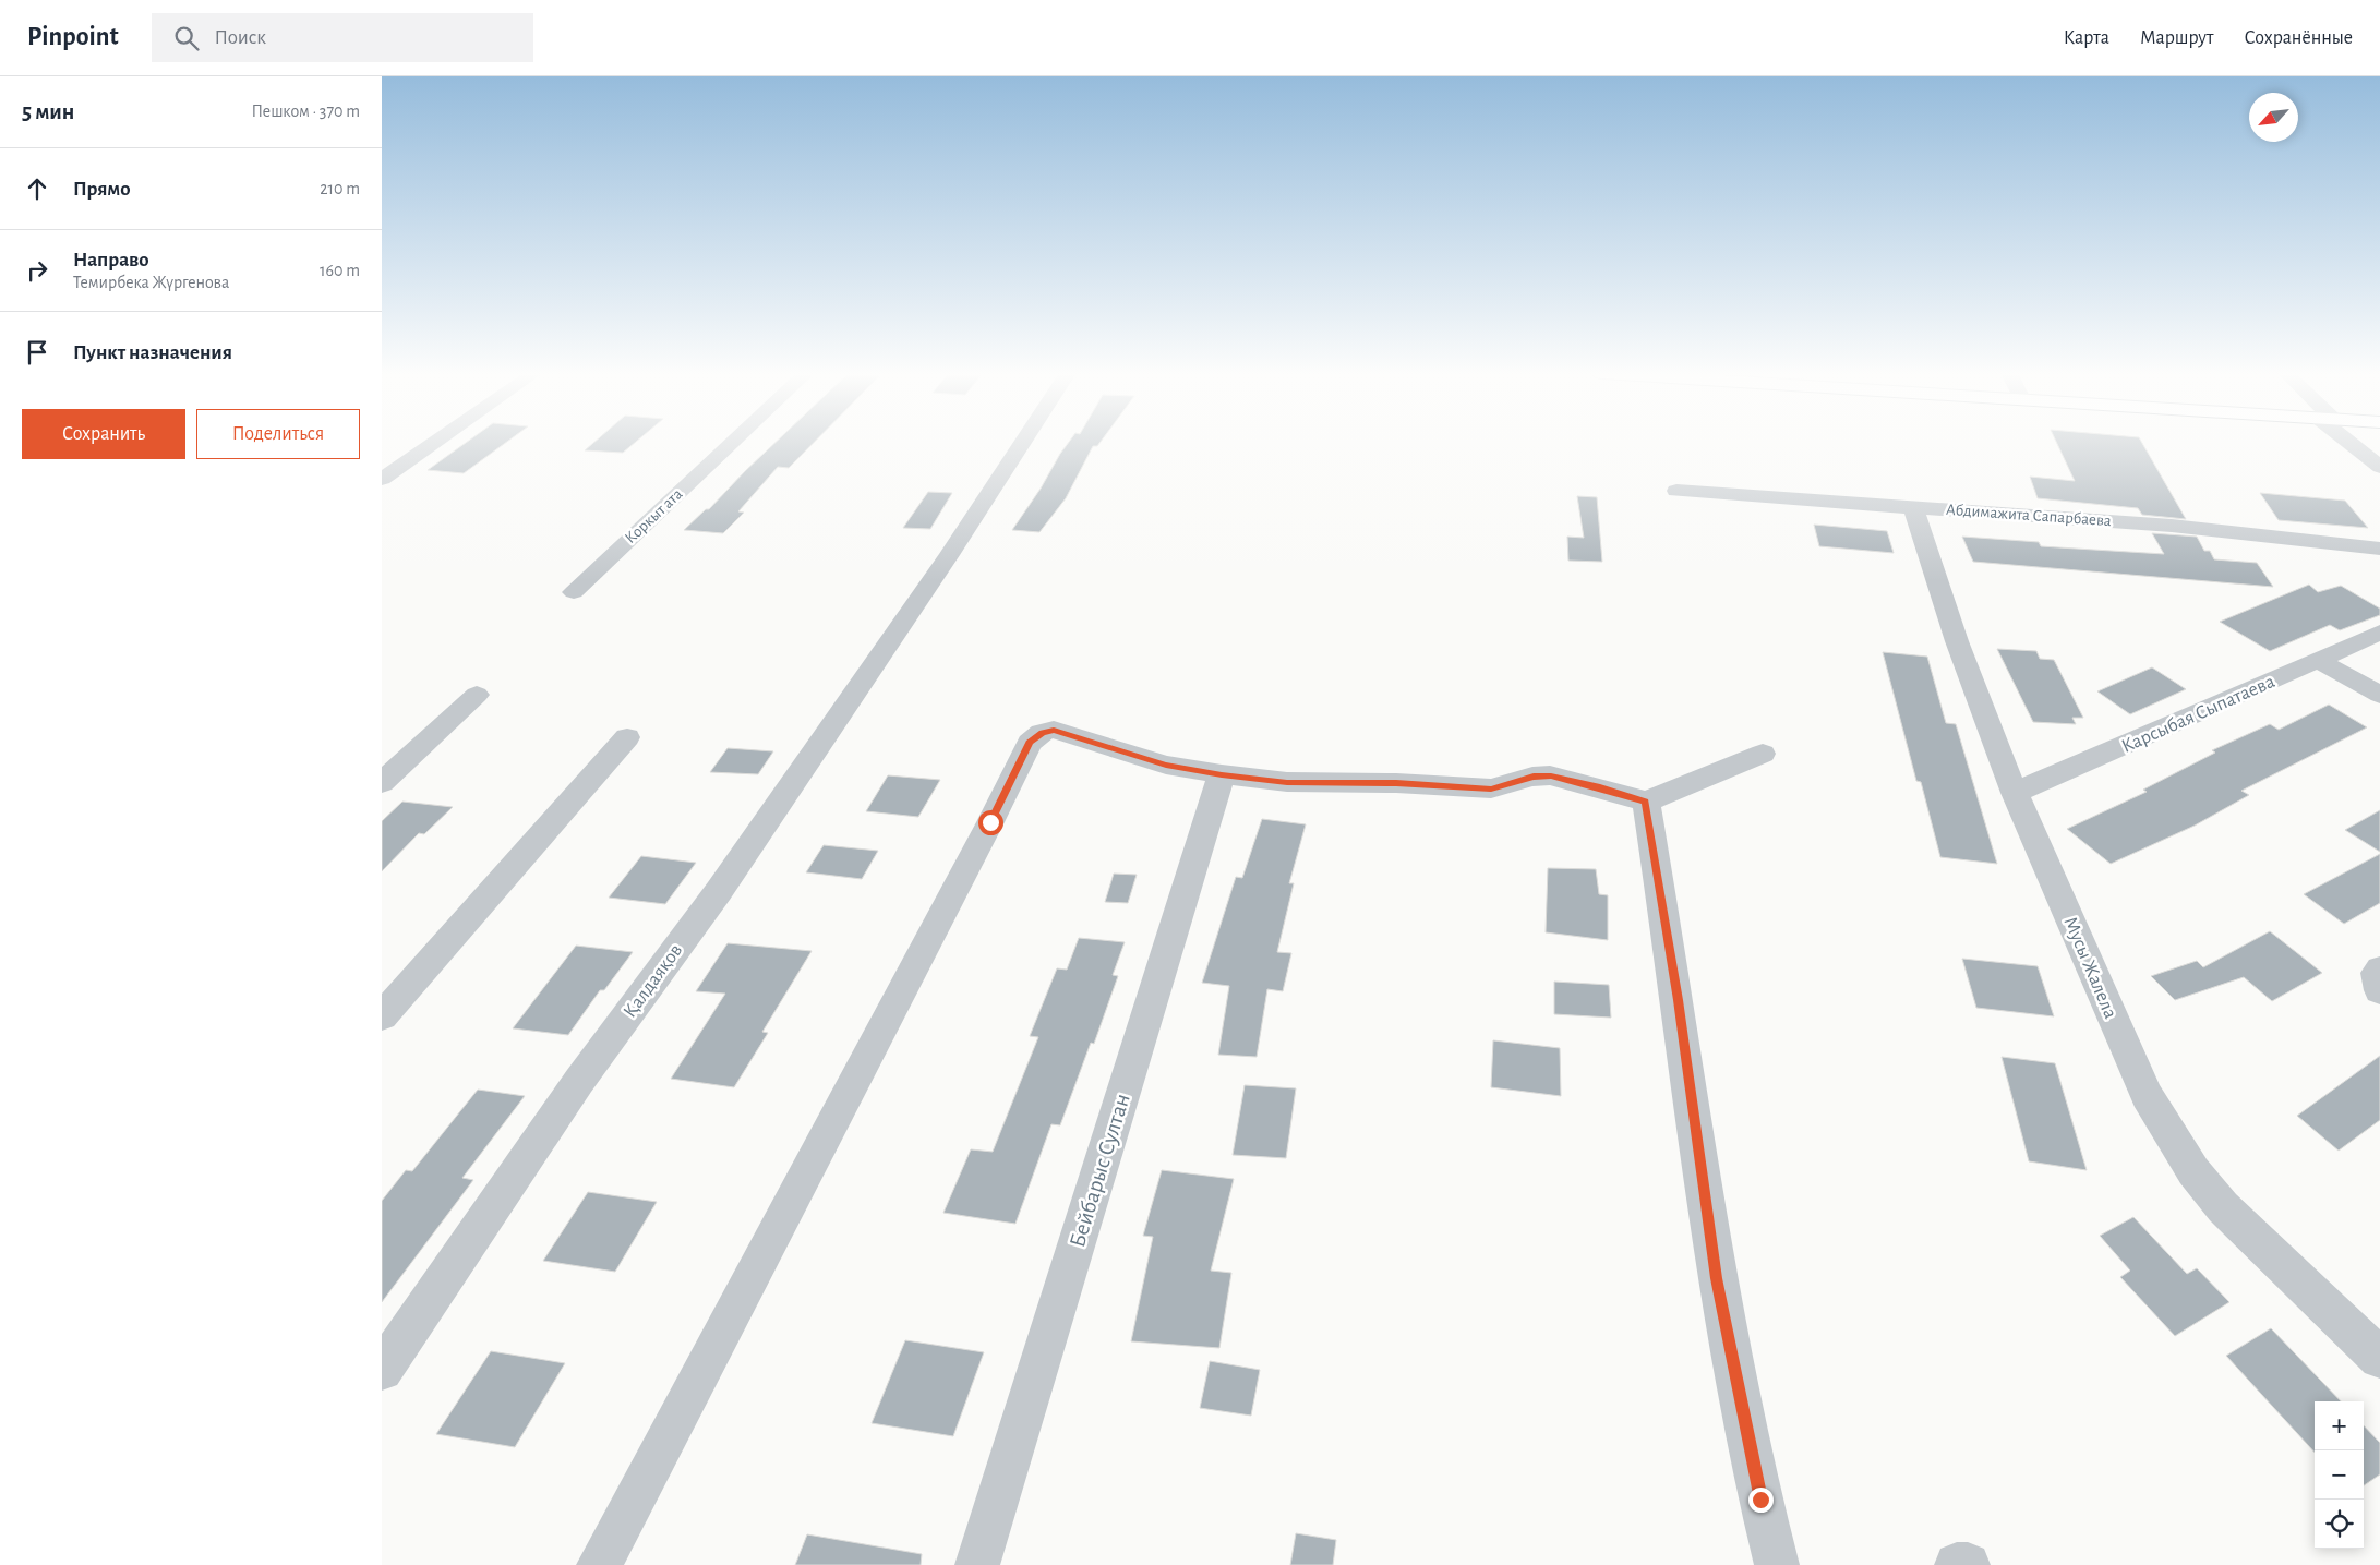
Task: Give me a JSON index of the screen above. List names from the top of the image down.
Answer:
{
  "streets": {
    "street": [
      "Абдимажита Сапарбаева",
      "Коркыт ата",
      "Карсыбая Сыпатаева",
      "Мусы Жалела",
      "Қалдаяқов",
      "Бейбарыс Султан"
    ]
  },
  "crossings": [
    ["Абдимажита Сапарбаева", "Мусы Жалела"],
    ["Карсыбая Сыпатаева", "Мусы Жалела"]
  ],
  "north": "bottom left",
  "page": {
    "header": "Pinpoint",
    "search": "Поиск",
    "nav": ["Карта", "Маршрут", "Сохранённые"],
    "heading": ["5 мин", "Пешком · 370 m"],
    "list": [
      ["Прямо", "210 m"],
      ["Направо", "Темирбека Жүргенова", "160 m"],
      "Пункт назначения"
    ],
    "buttons": ["Сохранить", "Поделиться"],
    "map_buttons": ["+", "−"]
  }
}
